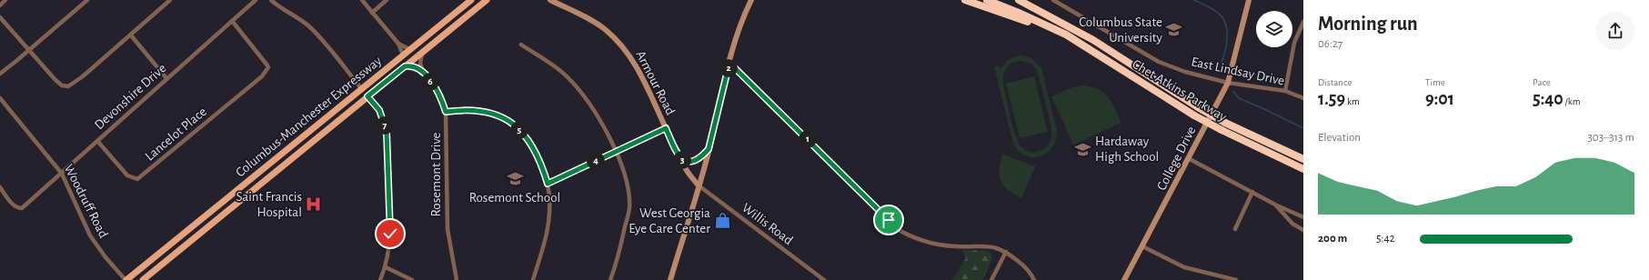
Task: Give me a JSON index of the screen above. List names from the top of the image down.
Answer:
{
  "streets": {
    "highway": ["Chet Atkins Parkway"],
    "main road": ["Columbus-Manchester Expressway"],
    "street": [
      "East Lindsay Drive",
      "Armour Road",
      "Devonshire Drive",
      "Lancelot Place",
      "College Drive",
      "Rosemont Drive",
      "Woodruff Road",
      "Willis Road"
    ]
  },
  "crossings": [
    ["East Lindsay Drive", "College Drive"],
    ["Armour Road", "Willis Road"],
    ["Devonshire Drive", "Lancelot Place"],
    ["Devonshire Drive", "Woodruff Road"],
    ["Columbus-Manchester Expressway", "Rosemont Drive"],
    ["Columbus-Manchester Expressway", "Woodruff Road"]
  ],
  "places": {
    "school or university": ["Columbus State University", "Hardaway High School", "Rosemont School"],
    "hospital": ["Saint Francis Hospital"],
    "shop": ["West Georgia Eye Care Center"]
  },
  "page": {
    "heading": ["Morning run", "06:27"],
    "pins": [
      "2",
      "6",
      "7",
      "5",
      "1",
      "3",
      "4"
    ],
    "stats": [
      ["Distance", "1.59 km"],
      ["Time", "9:01"],
      ["Pace", "5:40 /km"]
    ],
    "chart": ["Elevation", "303–313 m"],
    "list": [
      {
        "name": "200 m",
        "note": "5:42"
      }
    ]
  }
}
